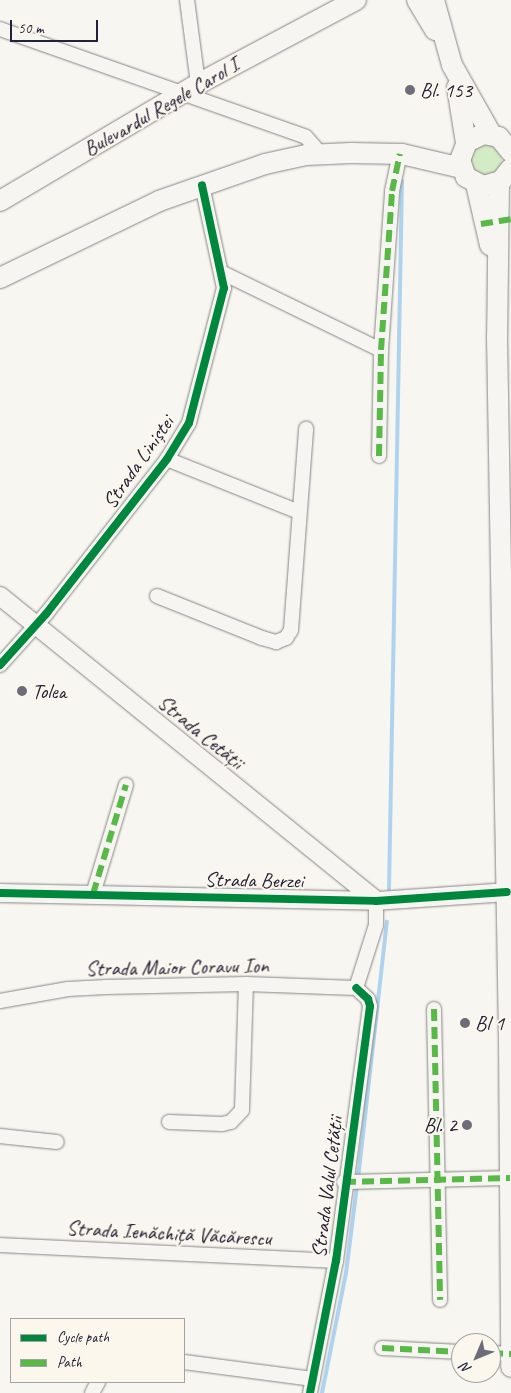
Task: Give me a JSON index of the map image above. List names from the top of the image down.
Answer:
{
  "streets": {
    "main road": ["Bulevardul Regele Carol I"],
    "street": [
      "Strada Liniștei",
      "Strada Cetății",
      "Strada Berzei",
      "Strada Maior Coravu Ion",
      "Strada Valul Cetății",
      "Strada Ienăchiță Văcărescu"
    ]
  },
  "crossings": [
    ["Strada Liniștei", "Strada Cetății"],
    ["Strada Cetății", "Strada Berzei"],
    ["Strada Maior Coravu Ion", "Strada Valul Cetății"],
    ["Strada Valul Cetății", "Strada Ienăchiță Văcărescu"]
  ],
  "places": [
    "Bl. 153",
    "Tolea",
    "Bl 1",
    "Bl. 2"
  ],
  "legend": ["Cycle path", "Path"],
  "scale_bar": "50 m",
  "north": "bottom left"
}
